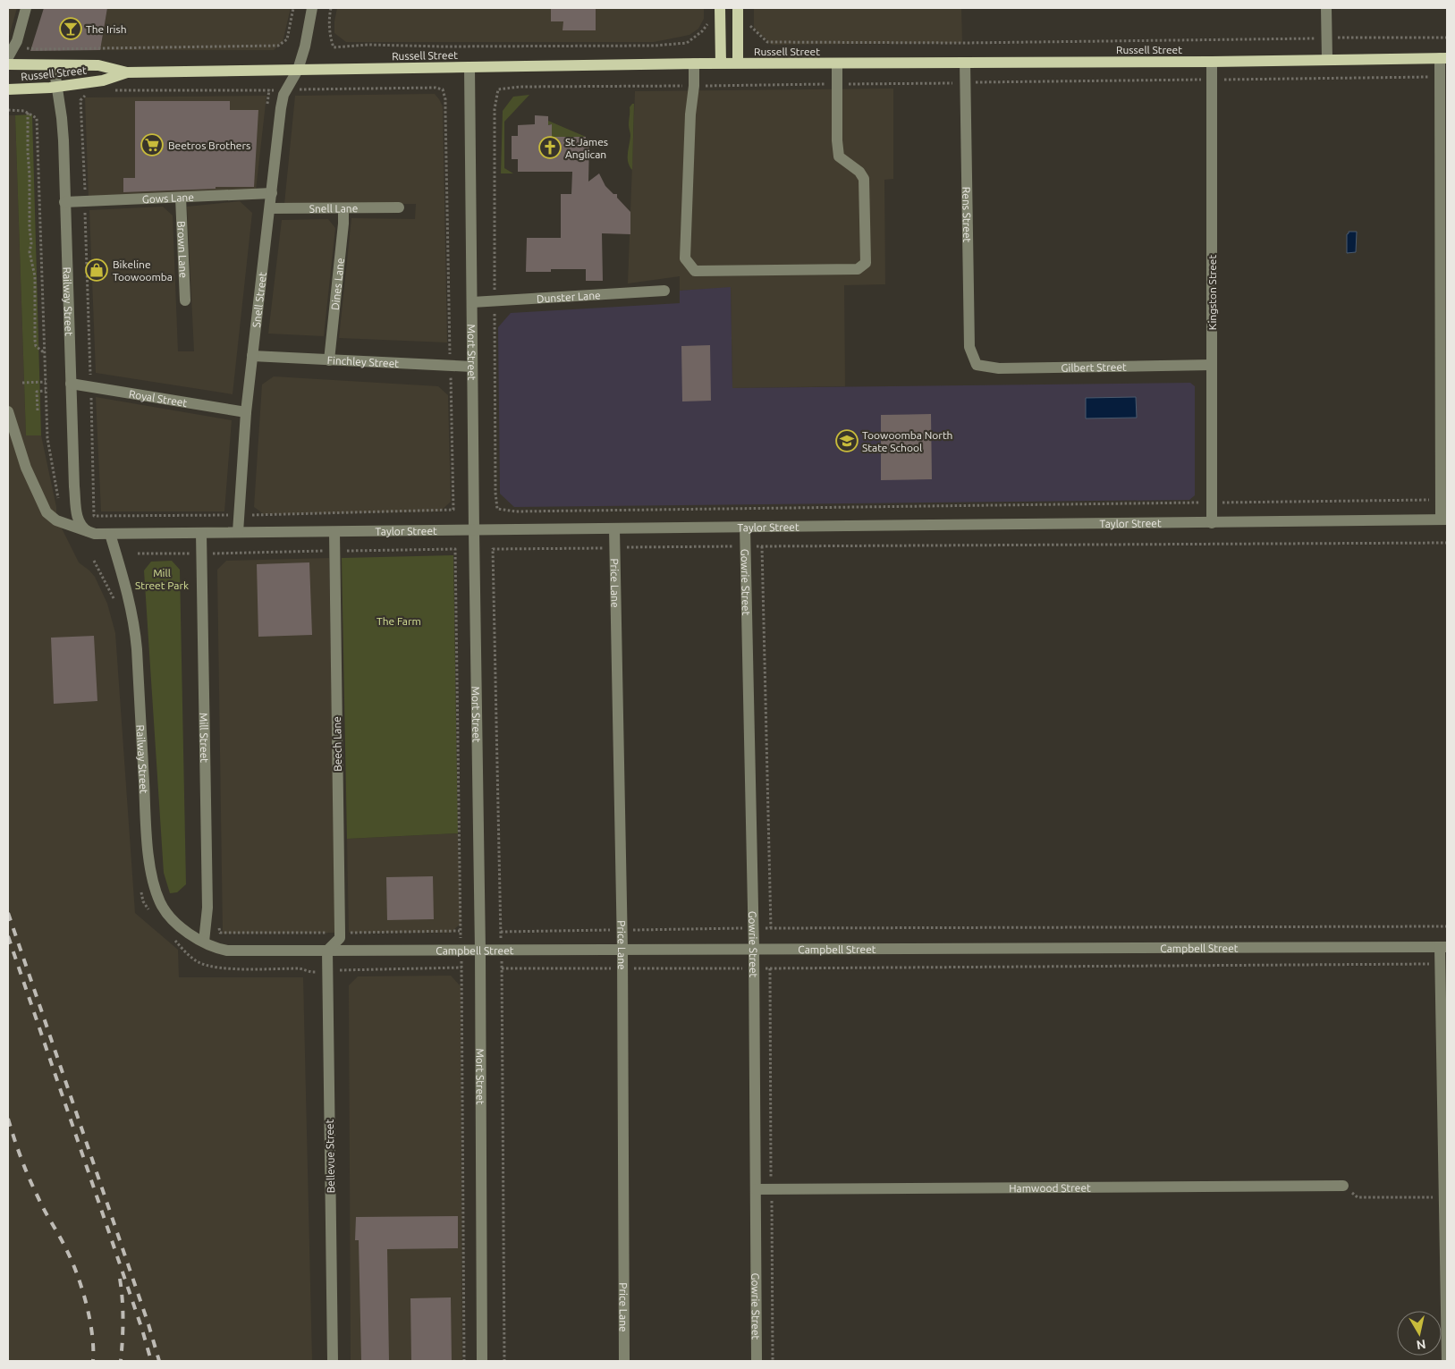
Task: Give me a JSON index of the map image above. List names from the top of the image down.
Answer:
{
  "streets": {
    "main road": ["Russell Street"],
    "street": [
      "Gows Lane",
      "Snell Lane",
      "Rens Street",
      "Brown Lane",
      "Dines Lane",
      "Kingston Street",
      "Dunster Lane",
      "Snell Street",
      "Railway Street",
      "Mort Street",
      "Finchley Street",
      "Gilbert Street",
      "Royal Street",
      "Taylor Street",
      "Gowrie Street",
      "Price Lane",
      "Mill Street",
      "Beech Lane",
      "Campbell Street",
      "Bellevue Street",
      "Hamwood Street"
    ]
  },
  "crossings": [
    ["Russell Street", "Rens Street"],
    ["Russell Street", "Kingston Street"],
    ["Russell Street", "Snell Street"],
    ["Russell Street", "Railway Street"],
    ["Russell Street", "Mort Street"],
    ["Gows Lane", "Brown Lane"],
    ["Gows Lane", "Snell Street"],
    ["Gows Lane", "Railway Street"],
    ["Snell Lane", "Dines Lane"],
    ["Snell Lane", "Snell Street"],
    ["Rens Street", "Gilbert Street"],
    ["Dines Lane", "Finchley Street"],
    ["Kingston Street", "Gilbert Street"],
    ["Kingston Street", "Taylor Street"],
    ["Dunster Lane", "Mort Street"],
    ["Snell Street", "Finchley Street"],
    ["Snell Street", "Royal Street"],
    ["Snell Street", "Taylor Street"],
    ["Railway Street", "Royal Street"],
    ["Railway Street", "Taylor Street"],
    ["Railway Street", "Mill Street"],
    ["Railway Street", "Campbell Street"],
    ["Mort Street", "Finchley Street"],
    ["Mort Street", "Taylor Street"],
    ["Mort Street", "Campbell Street"],
    ["Taylor Street", "Gowrie Street"],
    ["Taylor Street", "Price Lane"],
    ["Taylor Street", "Mill Street"],
    ["Taylor Street", "Beech Lane"],
    ["Gowrie Street", "Campbell Street"],
    ["Gowrie Street", "Hamwood Street"],
    ["Price Lane", "Campbell Street"],
    ["Beech Lane", "Campbell Street"],
    ["Beech Lane", "Bellevue Street"],
    ["Campbell Street", "Bellevue Street"]
  ],
  "parks": ["Mill Street Park", "The Farm"],
  "places": {
    "bar": ["The Irish"],
    "supermarket": ["Beetros Brothers"],
    "church": ["St James Anglican"],
    "shop": ["Bikeline Toowoomba"],
    "school or university": ["Toowoomba North State School"]
  },
  "north": "bottom"
}
